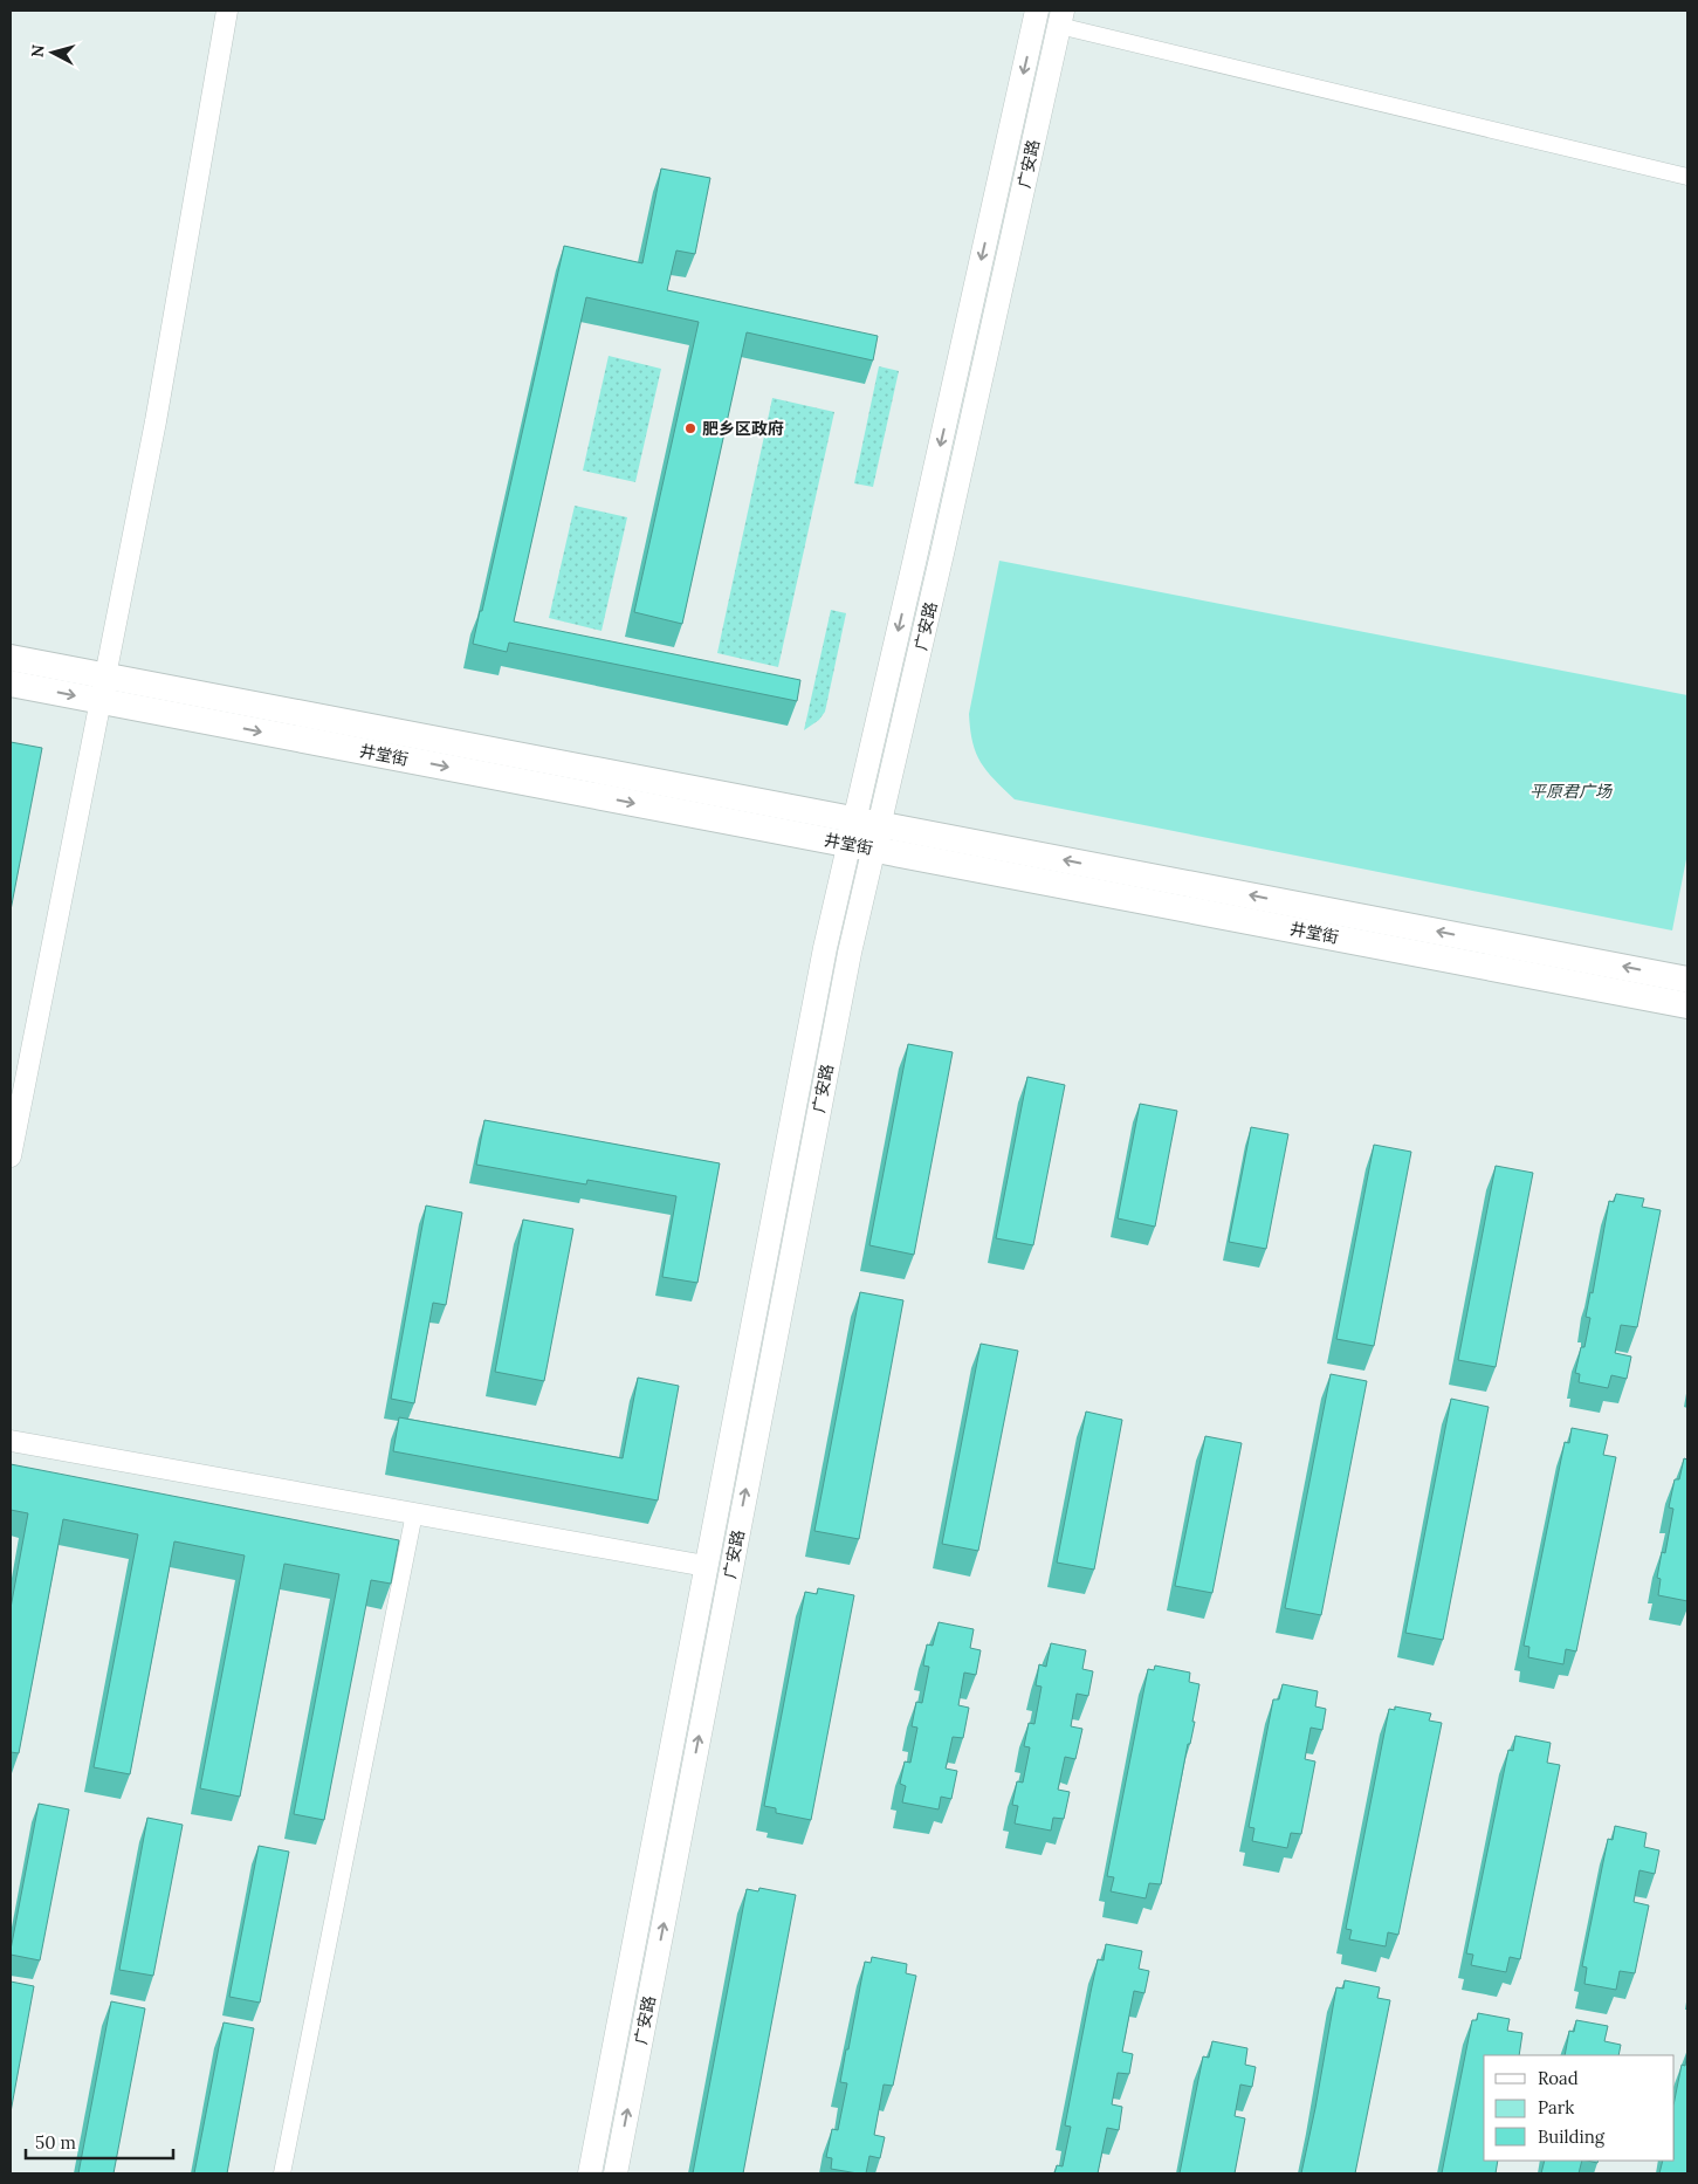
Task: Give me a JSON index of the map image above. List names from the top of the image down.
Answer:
{
  "streets": {
    "main road": ["广安路", "井堂街"]
  },
  "crossings": [
    ["广安路", "井堂街"]
  ],
  "parks": ["平原君广场"],
  "places": ["肥乡区政府"],
  "legend": ["Road", "Park", "Building"],
  "scale_bar": "50 m",
  "north": "left"
}
